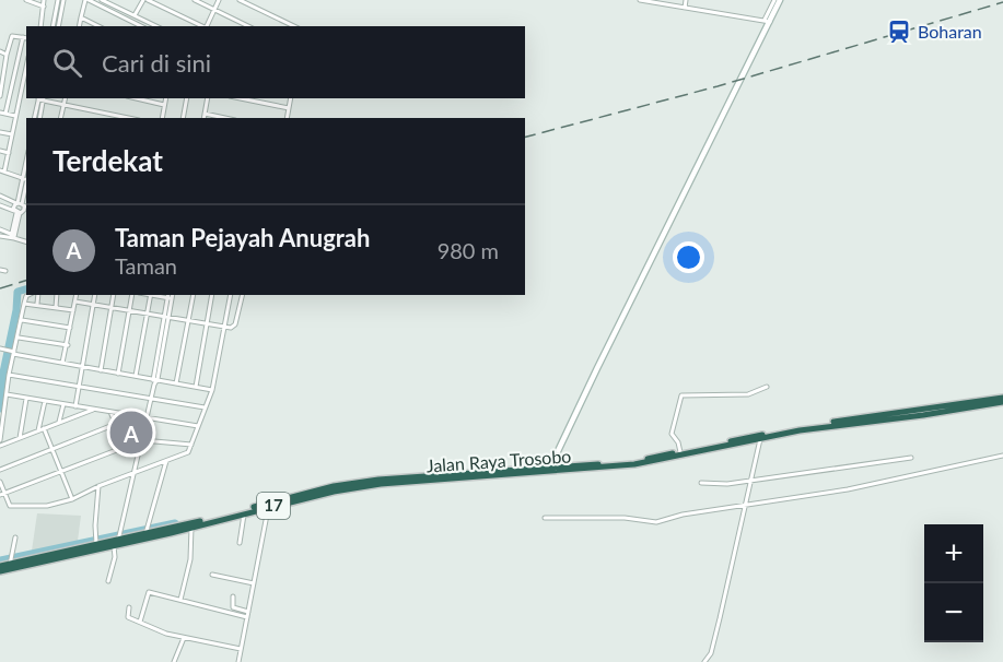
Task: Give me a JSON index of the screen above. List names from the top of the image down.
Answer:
{
  "streets": {
    "highway": ["Jalan Raya Trosobo", "17"]
  },
  "places": {
    "station": ["Boharan"]
  },
  "page": {
    "search": "Cari di sini",
    "heading": "Terdekat",
    "list": [
      {
        "mark": "A",
        "name": "Taman Pejayah Anugrah",
        "note": "Taman",
        "value": "980 m"
      }
    ],
    "pins": "A",
    "map_buttons": ["+", "−"]
  }
}
